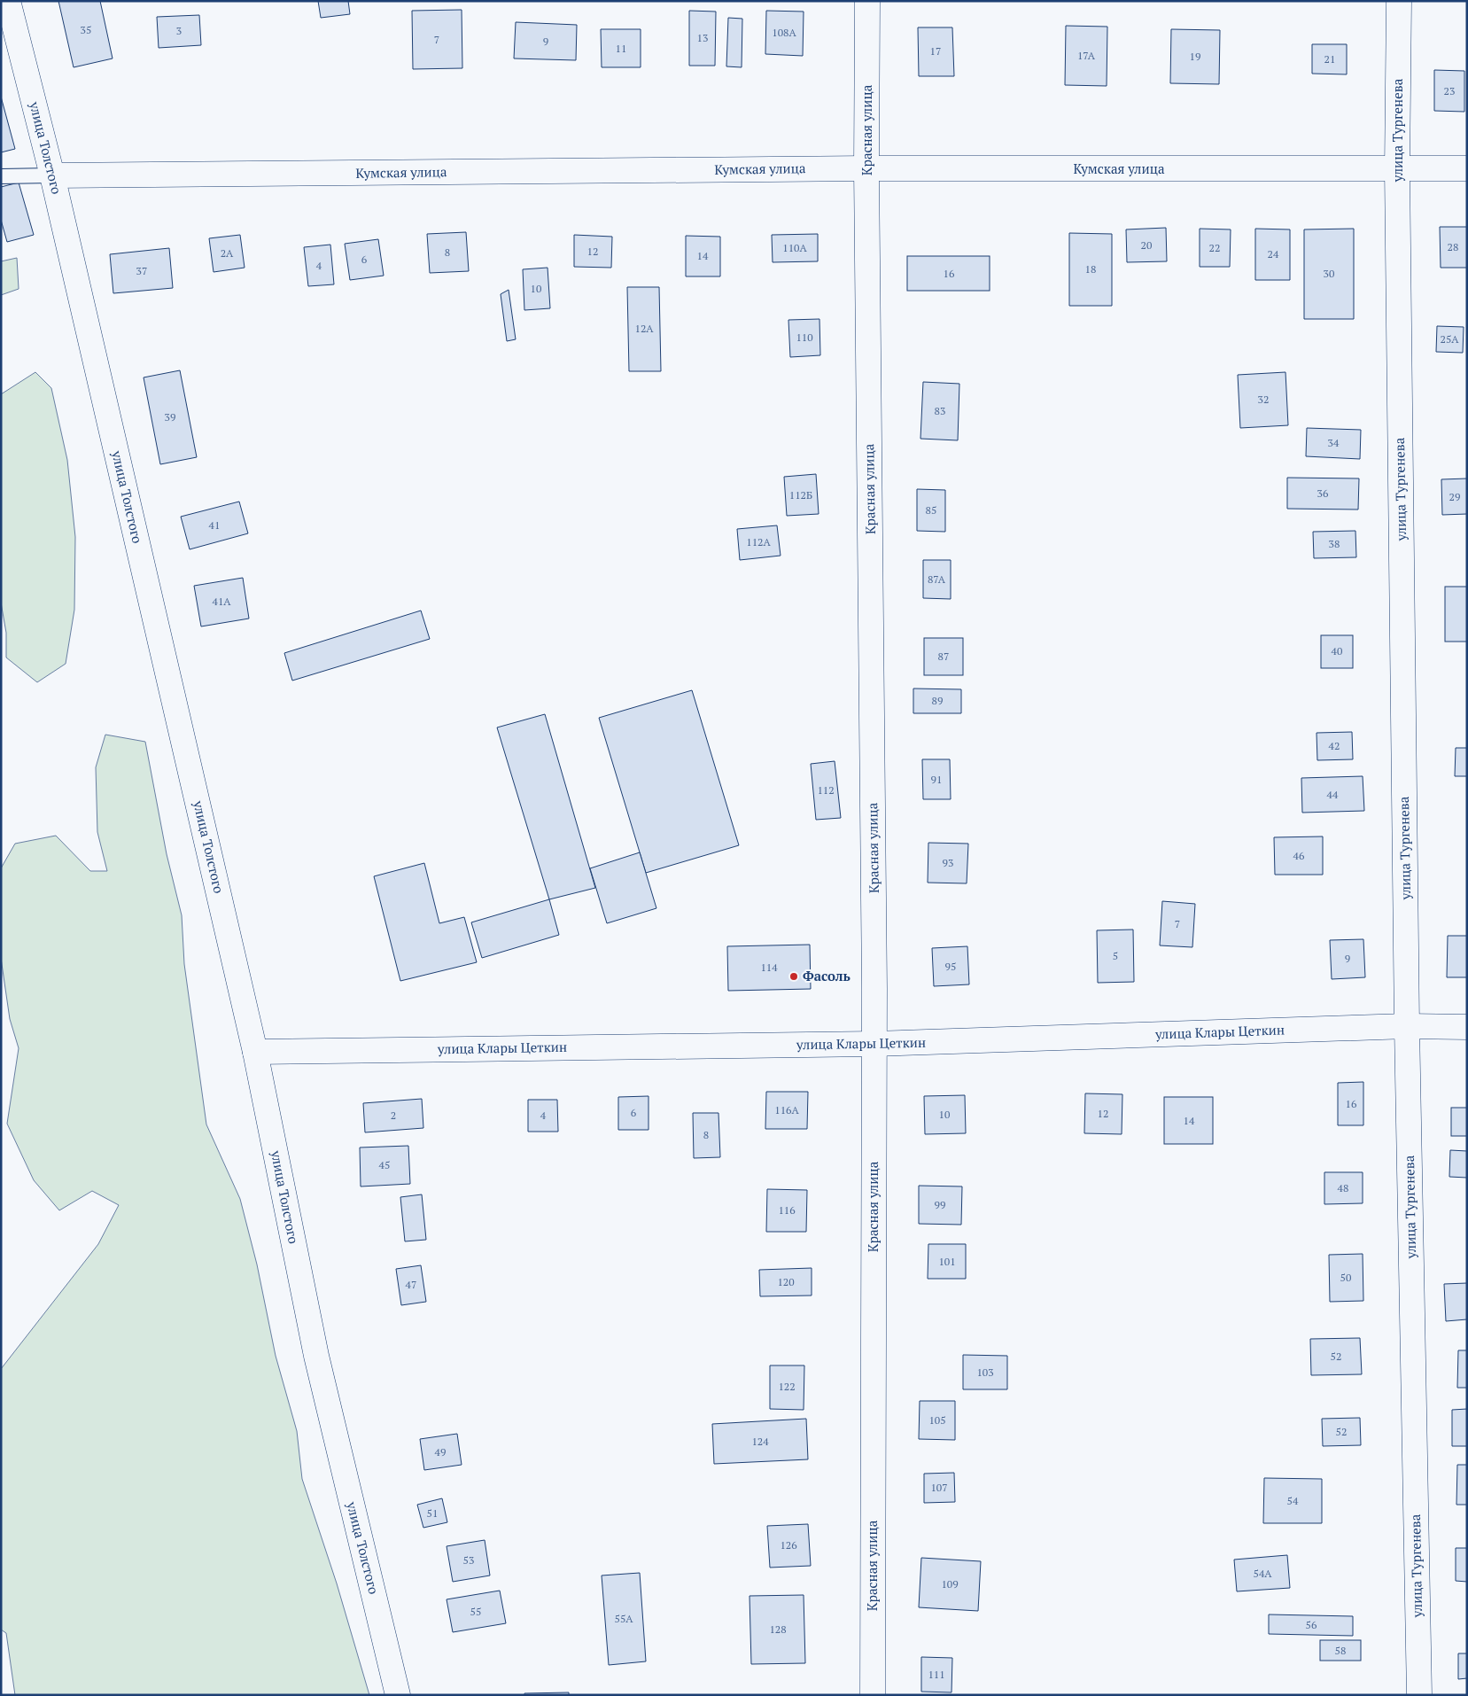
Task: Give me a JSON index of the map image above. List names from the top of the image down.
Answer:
{
  "streets": {
    "street": [
      "Красная улица",
      "улица Тургенева",
      "улица Толстого",
      "Кумская улица",
      "улица Клары Цеткин"
    ]
  },
  "crossings": [
    ["Красная улица", "Кумская улица"],
    ["Красная улица", "улица Клары Цеткин"],
    ["улица Тургенева", "Кумская улица"],
    ["улица Тургенева", "улица Клары Цеткин"],
    ["улица Толстого", "Кумская улица"],
    ["улица Толстого", "улица Клары Цеткин"]
  ],
  "places": ["Фасоль"],
  "house_numbers": [
    "35",
    "3",
    "108А",
    "13",
    "7",
    "9",
    "11",
    "17",
    "17А",
    "19",
    "21",
    "23",
    "20",
    "28",
    "110А",
    "22",
    "12",
    "8",
    "2А",
    "24",
    "14",
    "6",
    "4",
    "18",
    "37",
    "16",
    "30",
    "10",
    "12А",
    "110",
    "25А",
    "32",
    "83",
    "39",
    "34",
    "36",
    "112Б",
    "29",
    "85",
    "41",
    "112А",
    "38",
    "87А",
    "41А",
    "40",
    "87",
    "89",
    "42",
    "91",
    "112",
    "44",
    "46",
    "93",
    "7",
    "5",
    "9",
    "95",
    "114",
    "16",
    "116А",
    "6",
    "12",
    "10",
    "2",
    "4",
    "14",
    "8",
    "45",
    "48",
    "99",
    "116",
    "101",
    "50",
    "120",
    "47",
    "52",
    "103",
    "122",
    "105",
    "52",
    "124",
    "49",
    "107",
    "54",
    "51",
    "126",
    "53",
    "54А",
    "109",
    "55",
    "55А",
    "56",
    "128",
    "58",
    "111"
  ]
}
